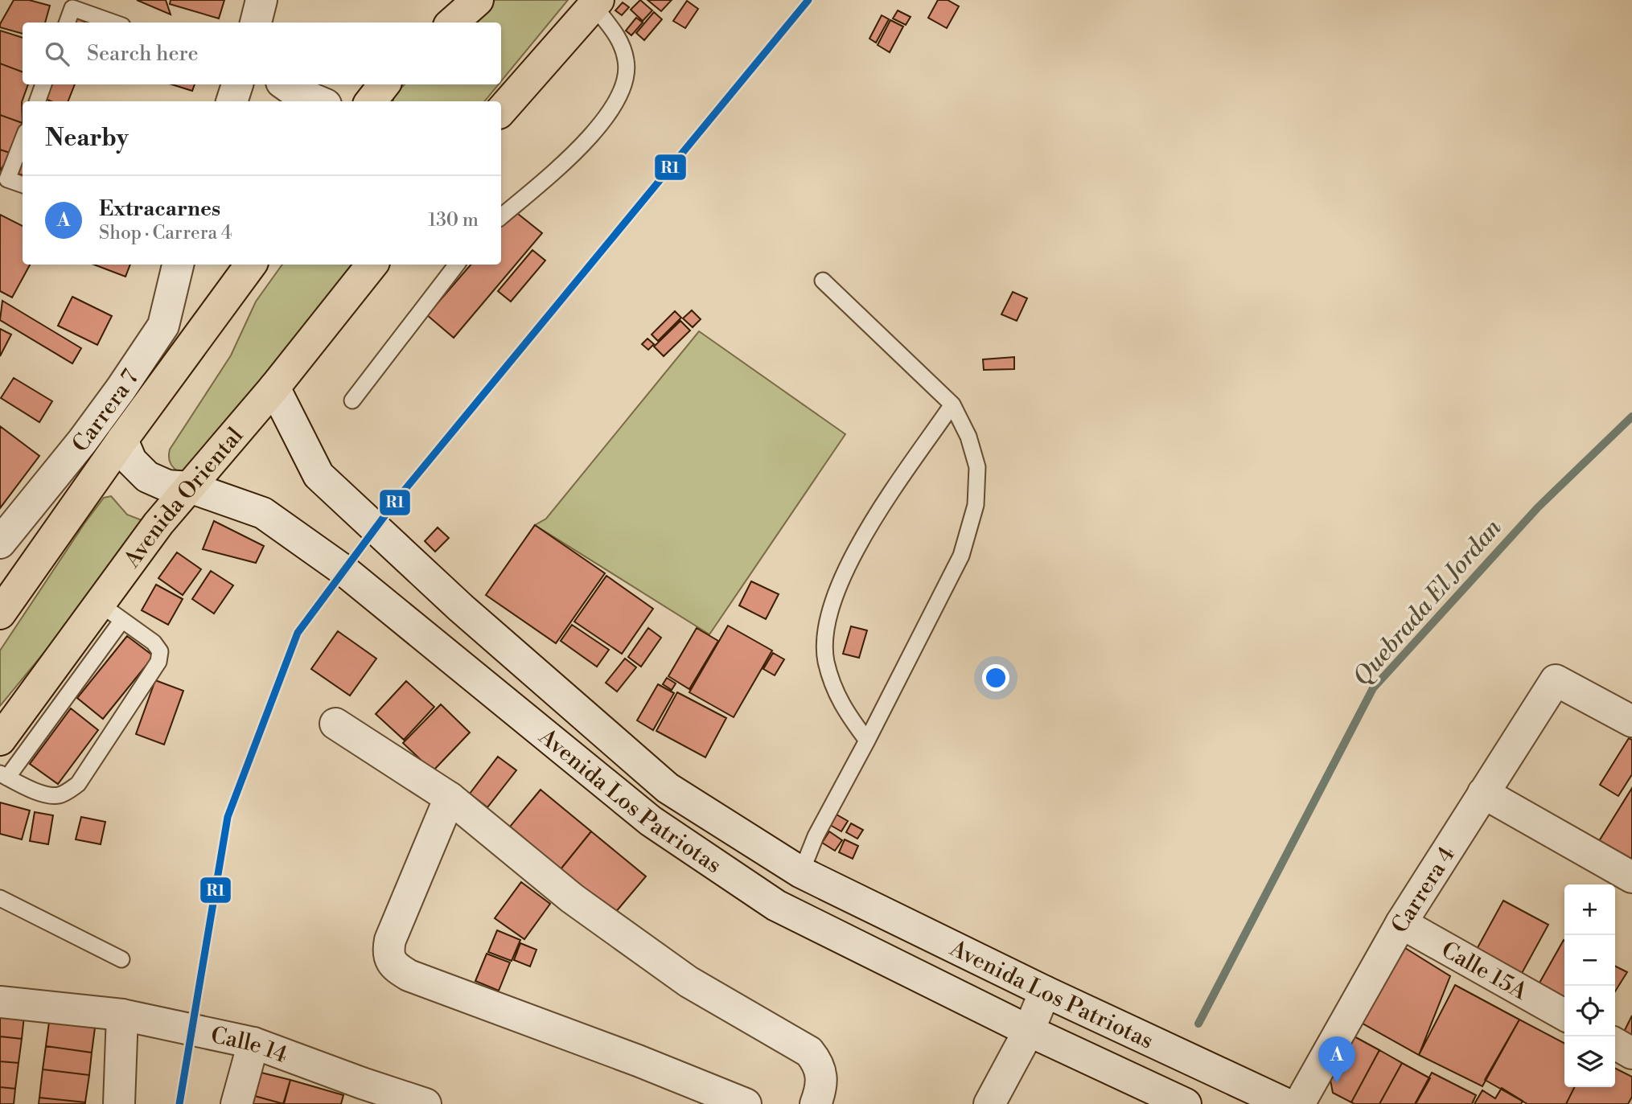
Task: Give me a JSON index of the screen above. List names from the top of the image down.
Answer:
{
  "streets": {
    "main road": ["Avenida Oriental"],
    "street": [
      "Carrera 7",
      "Avenida Los Patriotas",
      "Carrera 4",
      "Calle 15A",
      "Calle 14"
    ]
  },
  "crossings": [
    ["Avenida Oriental", "Avenida Los Patriotas"],
    ["Carrera 4", "Calle 15A"]
  ],
  "water": ["Quebrada El Jordan"],
  "lines": ["transit line R1"],
  "page": {
    "search": "Search here",
    "heading": "Nearby",
    "list": [
      {
        "mark": "A",
        "name": "Extracarnes",
        "note": "Shop · Carrera 4",
        "value": "130 m"
      }
    ],
    "map_buttons": ["+", "−"],
    "pins": "A"
  }
}
